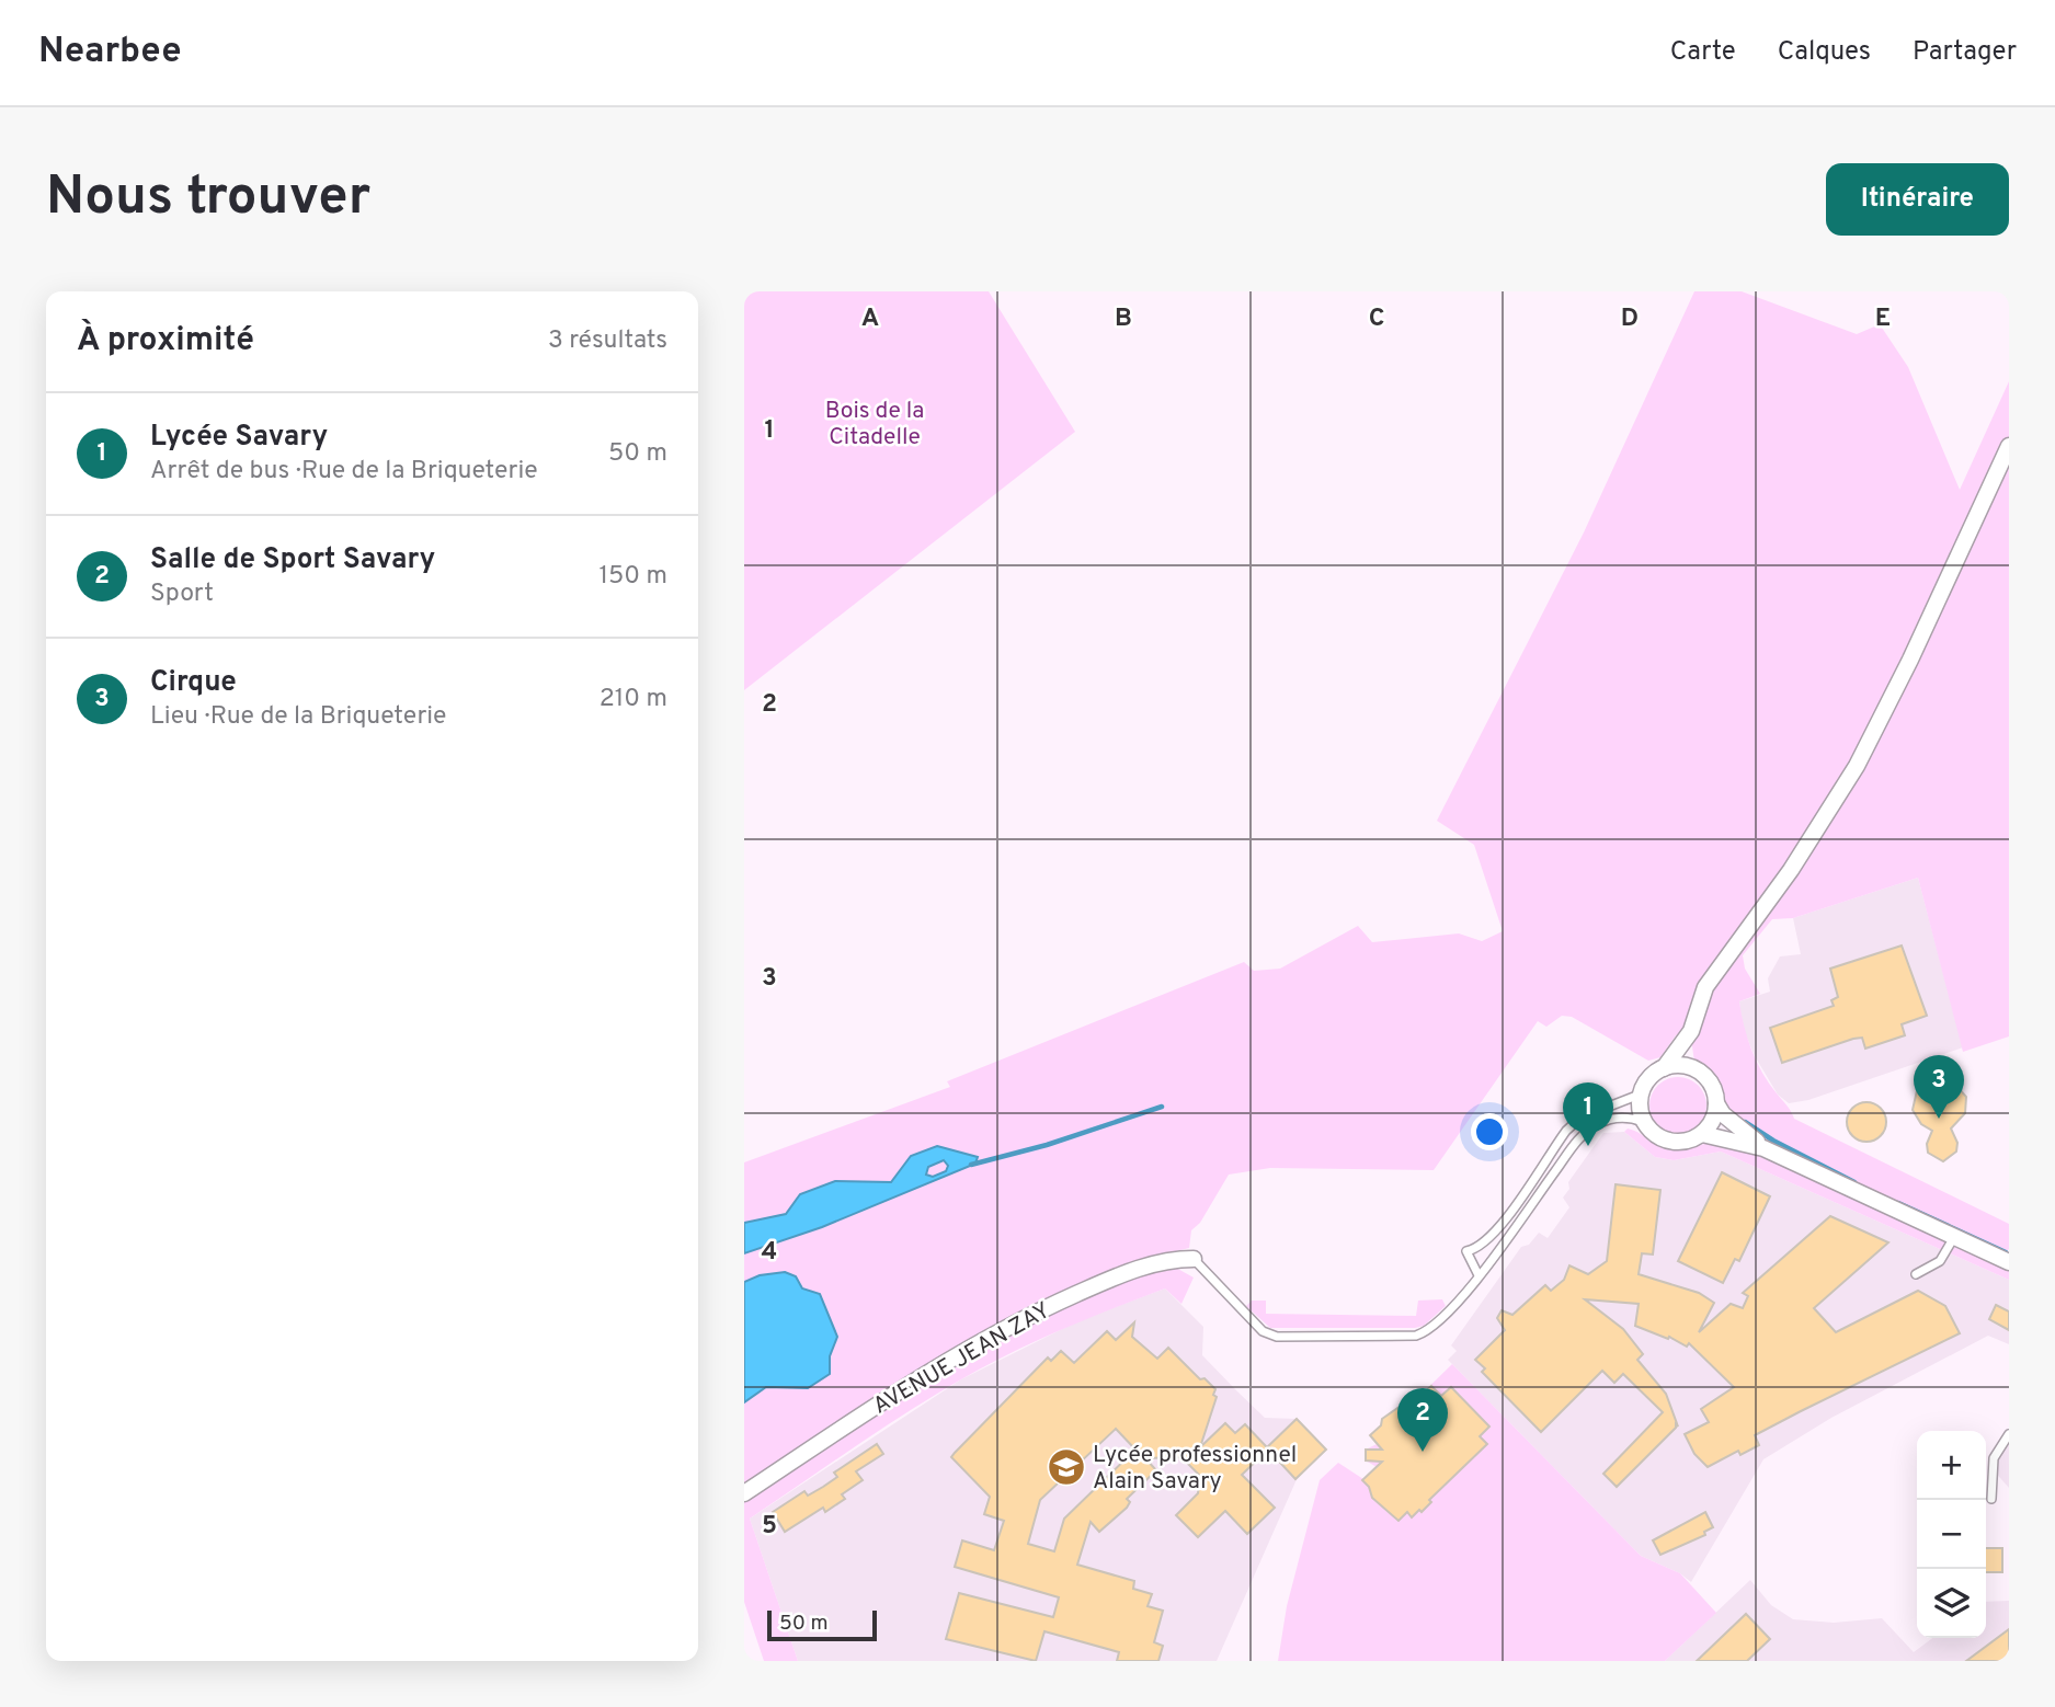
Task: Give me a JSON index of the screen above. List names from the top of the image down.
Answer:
{
  "streets": {
    "street": ["AVENUE JEAN ZAY"]
  },
  "parks": ["Bois de la Citadelle"],
  "places": {
    "school or university": ["Lycée professionnel Alain Savary"]
  },
  "scale_bar": "50 m",
  "page": {
    "header": "Nearbee",
    "nav": ["Carte", "Calques", "Partager"],
    "buttons": "Itinéraire",
    "title": "Nous trouver",
    "heading": ["À proximité", "3 résultats"],
    "list": [
      {
        "mark": "1",
        "name": "Lycée Savary",
        "note": "Arrêt de bus · Rue de la Briqueterie",
        "value": "50 m"
      },
      {
        "mark": "2",
        "name": "Salle de Sport Savary",
        "note": "Sport",
        "value": "150 m"
      },
      {
        "mark": "3",
        "name": "Cirque",
        "note": "Lieu · Rue de la Briqueterie",
        "value": "210 m"
      }
    ],
    "pins": ["3", "1", "2"],
    "map_buttons": ["+", "−"],
    "scale": "50 m"
  },
  "grid": {
    "columns": [
      "A",
      "B",
      "C",
      "D",
      "E"
    ],
    "rows": [
      "1",
      "2",
      "3",
      "4",
      "5"
    ]
  }
}
